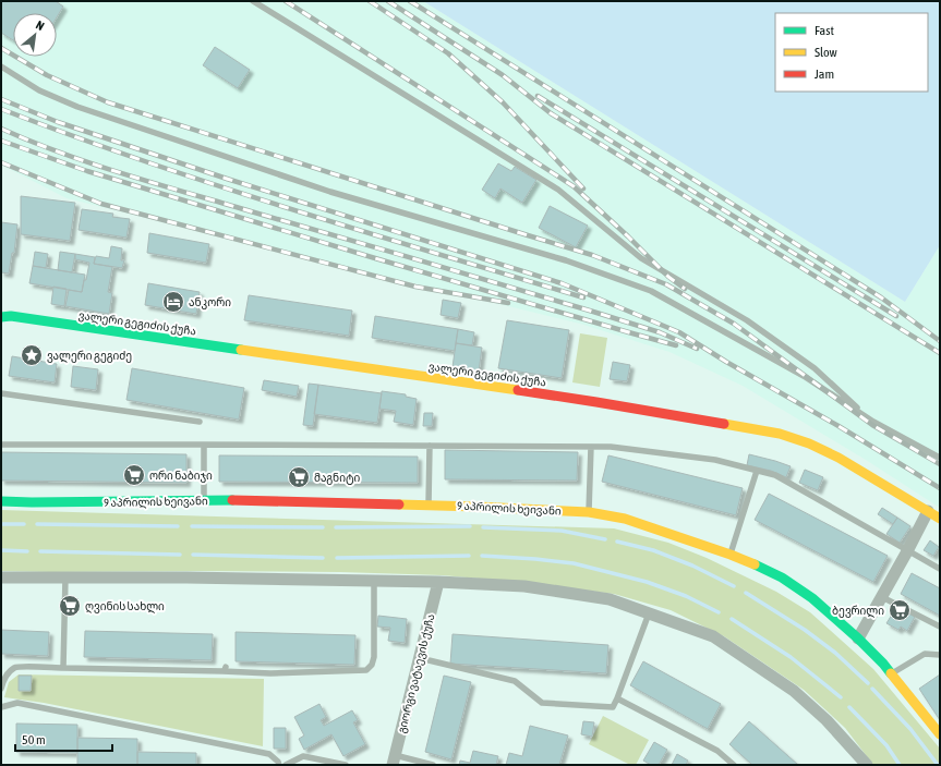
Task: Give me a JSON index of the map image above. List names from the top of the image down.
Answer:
{
  "streets": {
    "street": ["ვალერი გეგიძის ქუჩა", "9 აპრილის ხეივანი", "გიორგი ვატაევის ქუჩა"]
  },
  "places": {
    "hotel": ["ანკორი"],
    "place": ["ვალერი გეგიძე"],
    "supermarket": [
      "ორი ნაბიჯი",
      "მაგნიტი",
      "ღვინის სახლი",
      "ბევრილი"
    ]
  },
  "legend": ["Fast", "Slow", "Jam"],
  "scale_bar": "50 m",
  "north": "top right"
}
